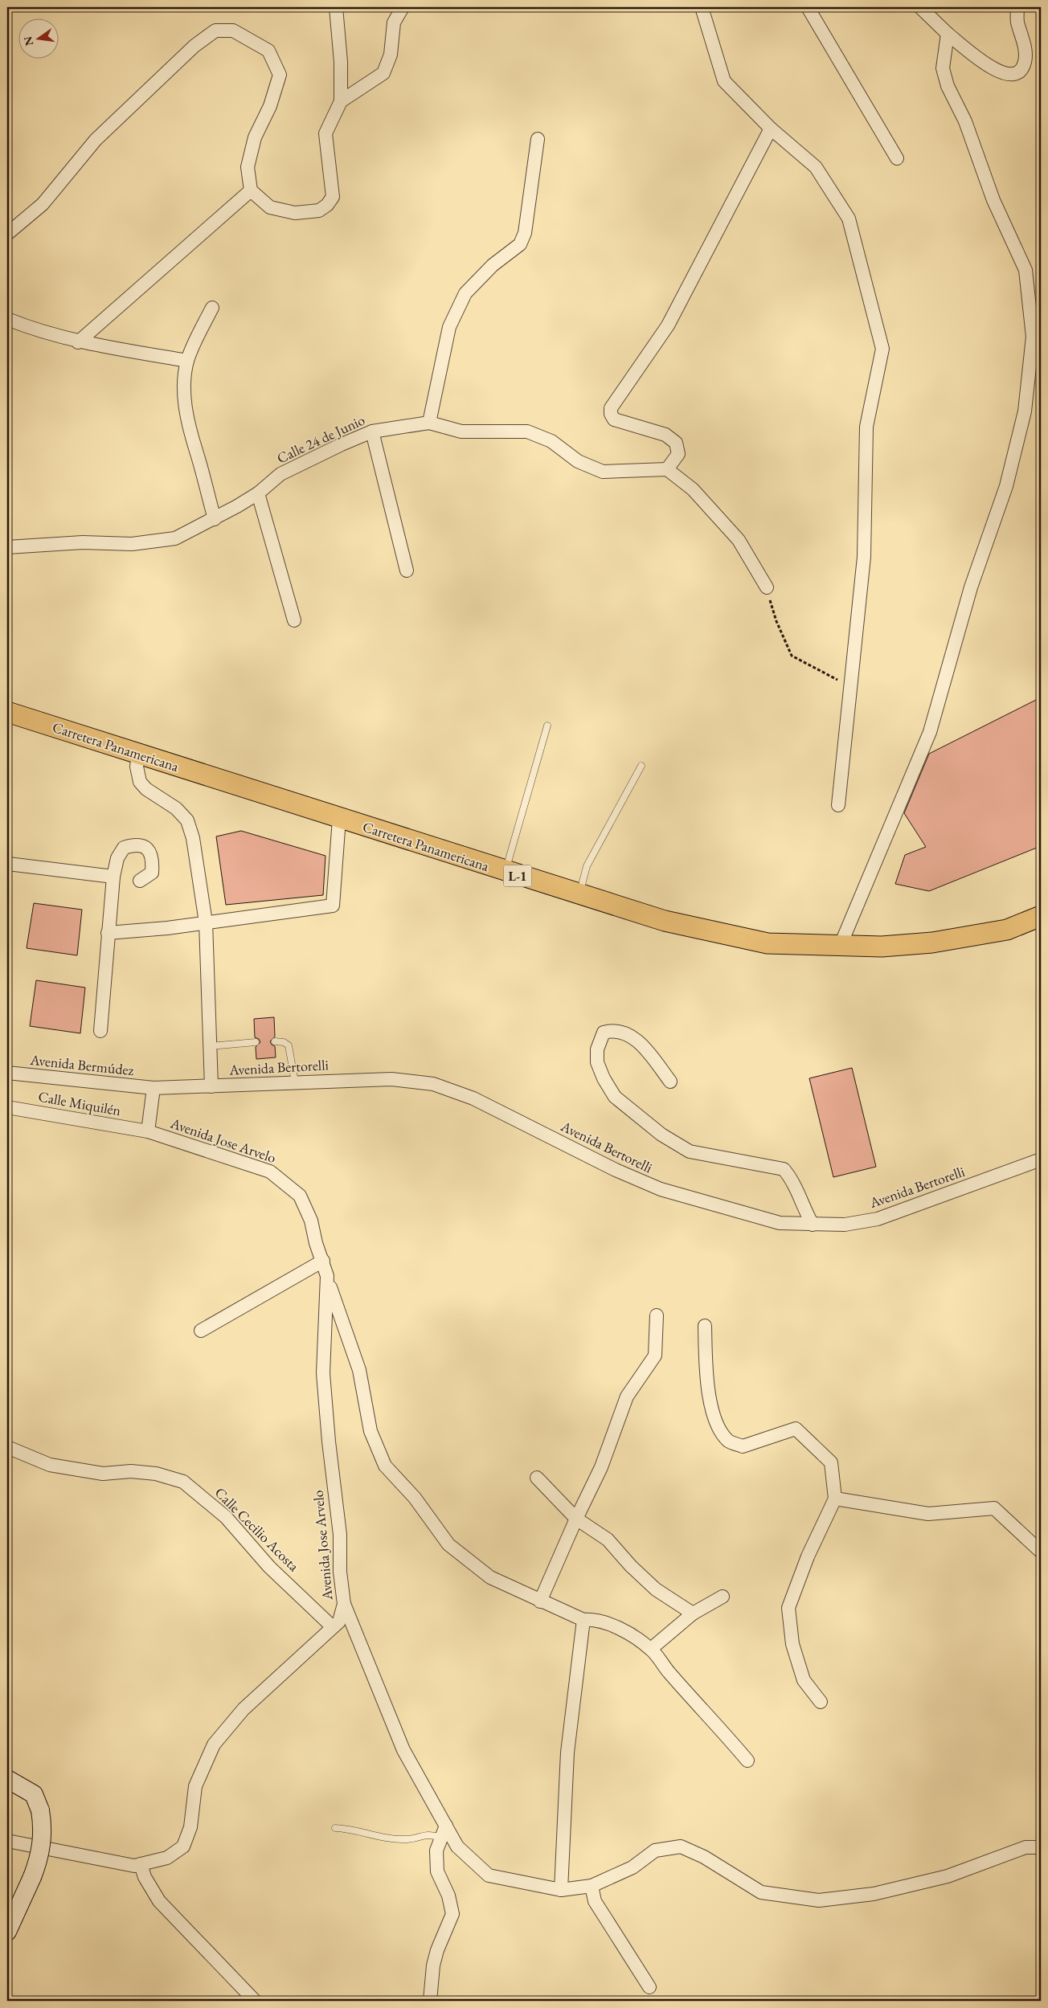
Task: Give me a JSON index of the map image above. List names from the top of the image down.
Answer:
{
  "streets": {
    "main road": ["Carretera Panamericana", "L-1"],
    "street": [
      "Calle 24 de Junio",
      "Avenida Bermúdez",
      "Avenida Bertorelli",
      "Calle Miquilén",
      "Avenida Jose Arvelo",
      "Calle Cecilio Acosta"
    ]
  },
  "crossings": [
    ["Avenida Bermúdez", "Avenida Bertorelli"],
    ["Calle Miquilén", "Avenida Jose Arvelo"],
    ["Avenida Jose Arvelo", "Calle Cecilio Acosta"]
  ],
  "north": "left"
}
